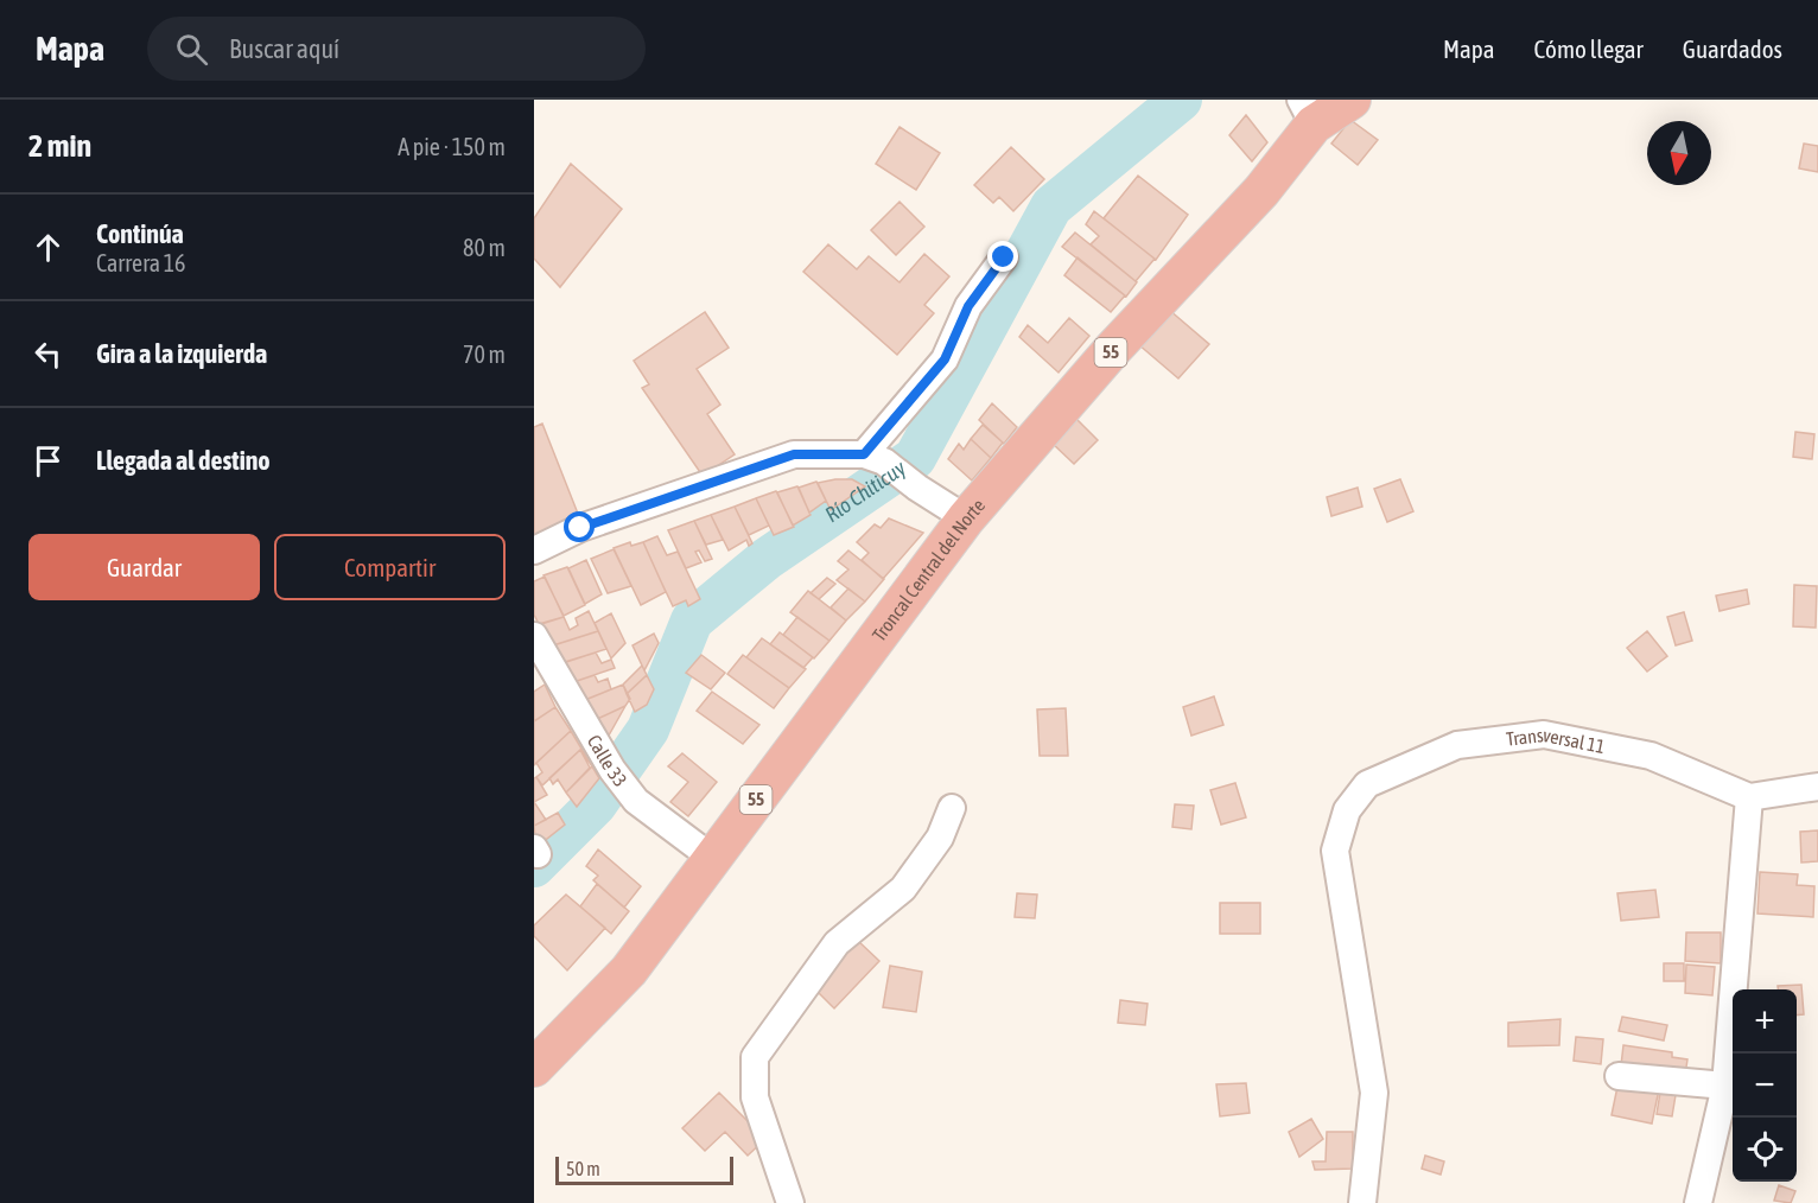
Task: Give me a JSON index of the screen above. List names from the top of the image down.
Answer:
{
  "streets": {
    "highway": ["55", "Troncal Central del Norte"],
    "street": ["Transversal 11", "Calle 33"]
  },
  "crossings": [
    ["Troncal Central del Norte", "Calle 33"]
  ],
  "water": ["Río Chiticuy"],
  "scale_bar": "50 m",
  "north": "bottom",
  "page": {
    "header": "Mapa",
    "search": "Buscar aquí",
    "nav": ["Mapa", "Cómo llegar", "Guardados"],
    "heading": ["2 min", "A pie · 150 m"],
    "list": [
      ["Continúa", "Carrera 16", "80 m"],
      ["Gira a la izquierda", "70 m"],
      "Llegada al destino"
    ],
    "buttons": ["Guardar", "Compartir"],
    "map_buttons": ["+", "−"],
    "scale": "50 m"
  }
}
